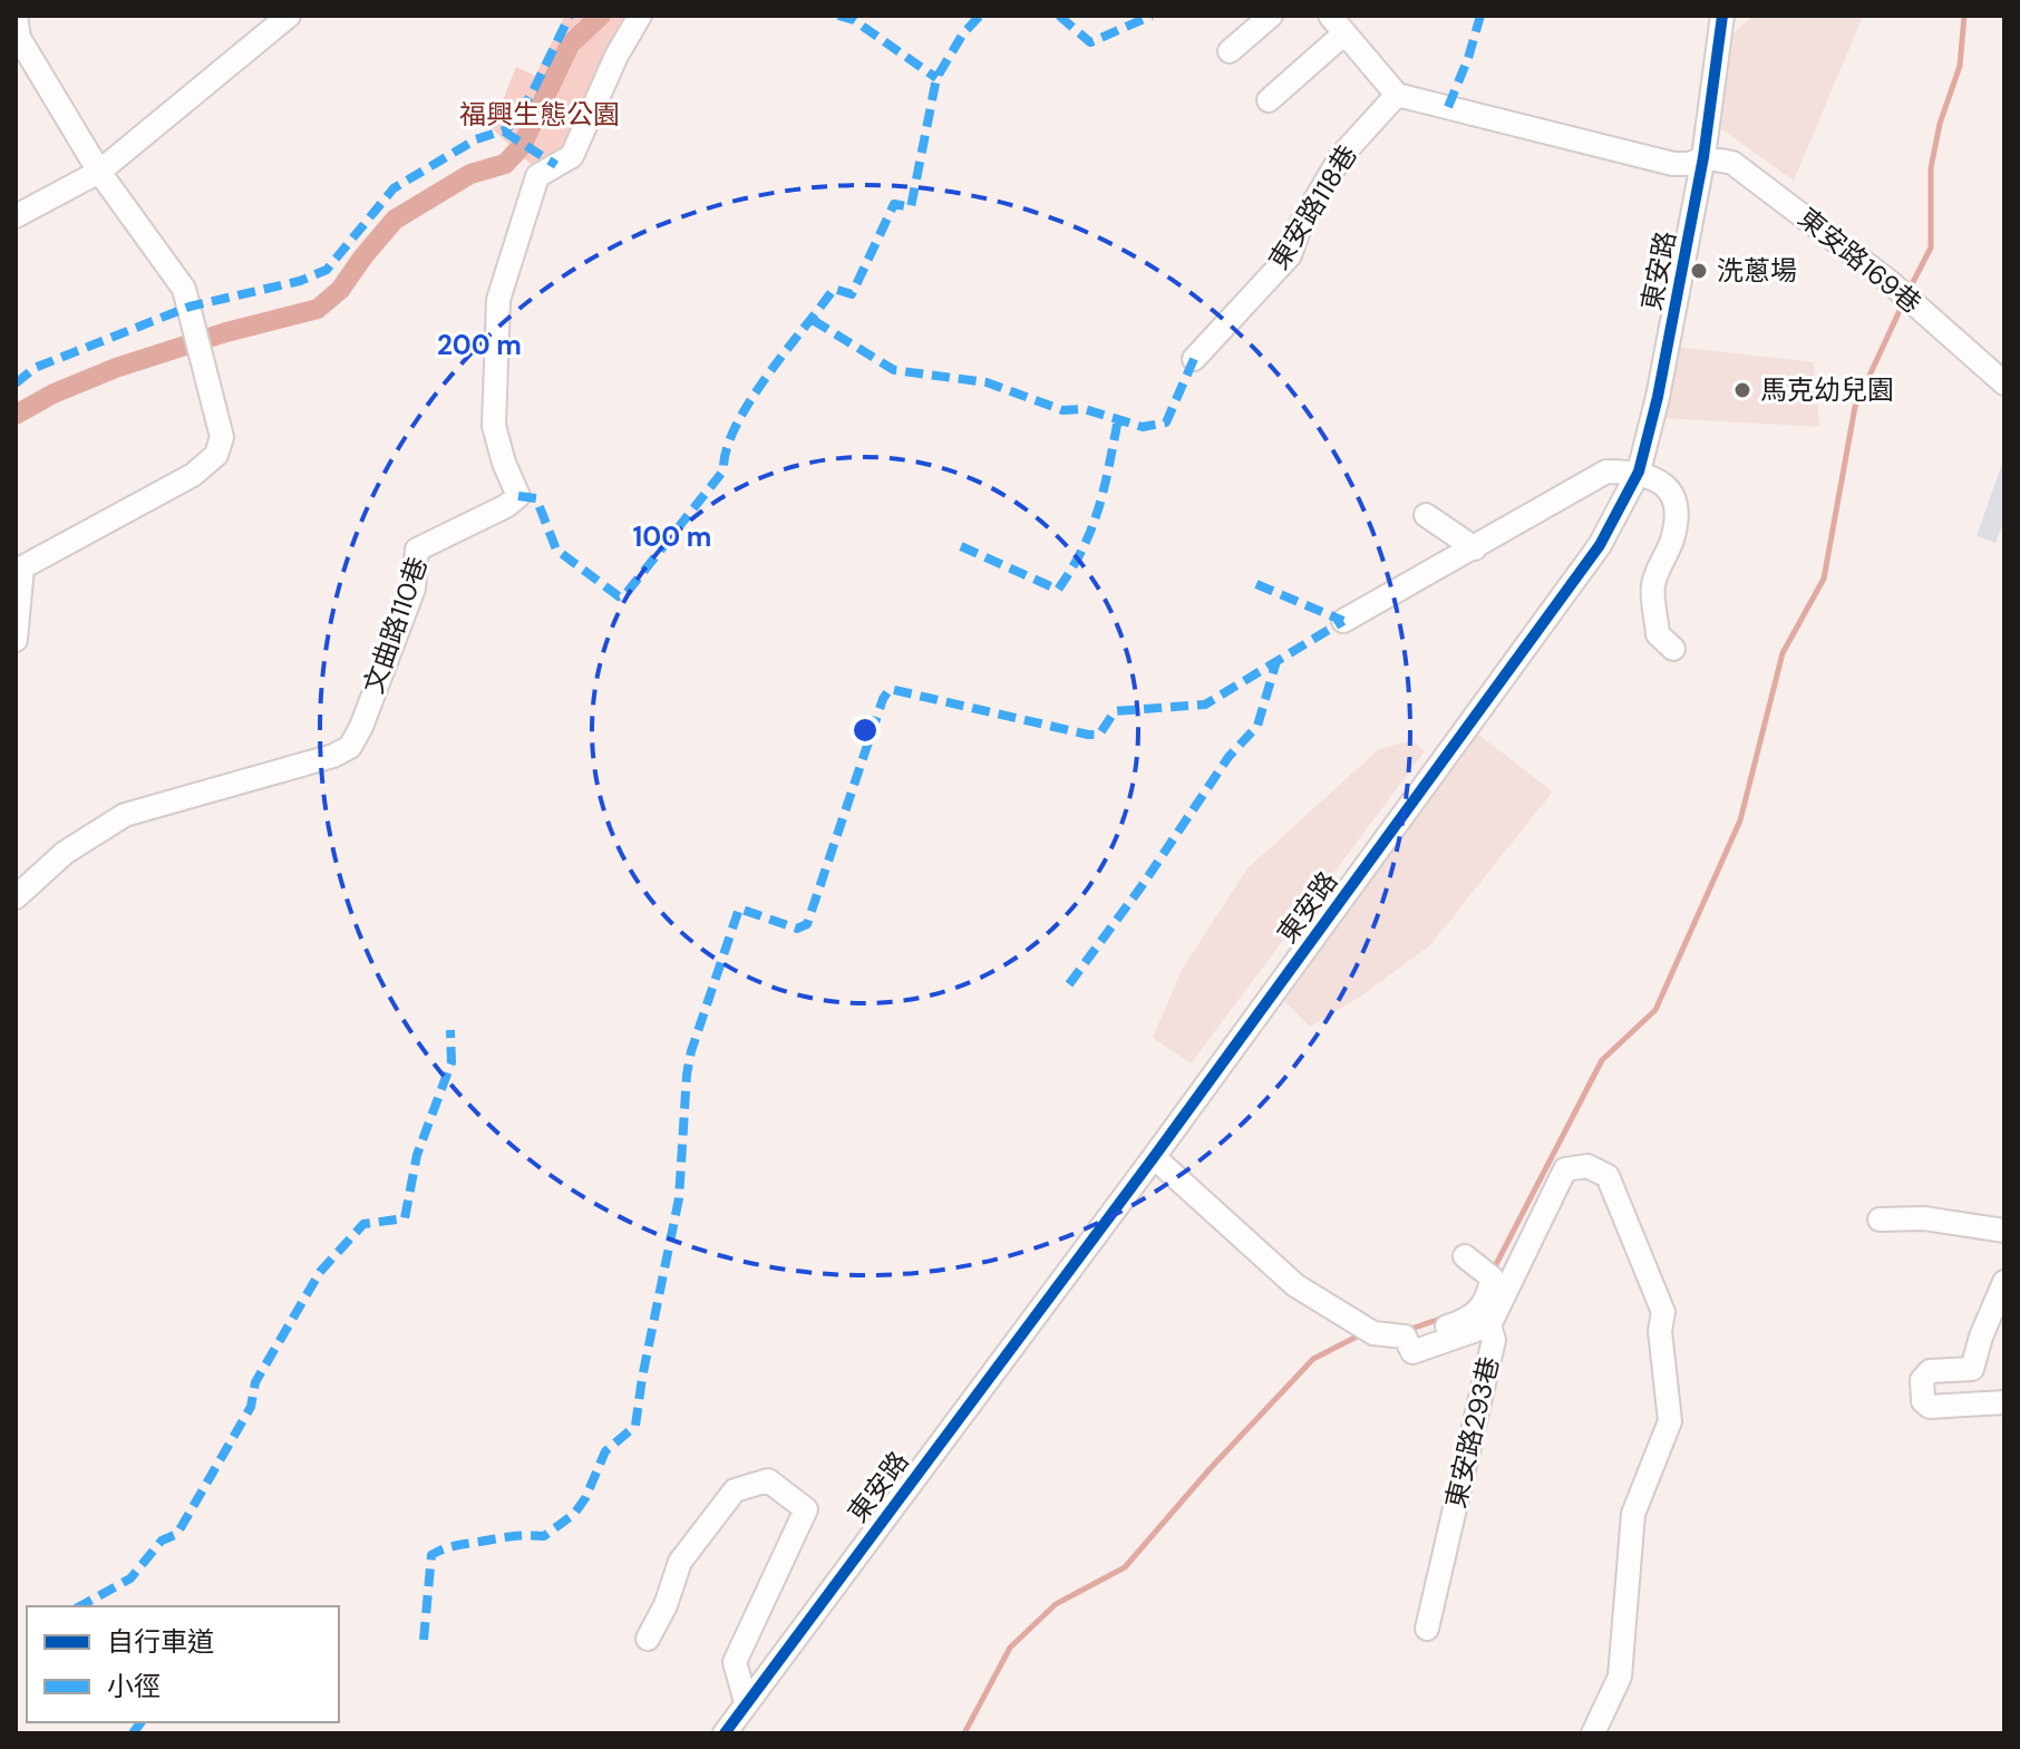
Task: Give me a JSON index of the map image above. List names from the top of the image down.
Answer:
{
  "streets": {
    "street": [
      "東安路118巷",
      "東安路169巷",
      "東安路",
      "文曲路110巷",
      "東安路293巷"
    ]
  },
  "crossings": [
    ["東安路169巷", "東安路"],
    ["東安路", "東安路293巷"]
  ],
  "parks": ["福興生態公園"],
  "places": ["洗蔥場", "馬克幼兒園"],
  "legend": ["自行車道", "小徑"],
  "rings": ["200 m", "100 m"]
}
